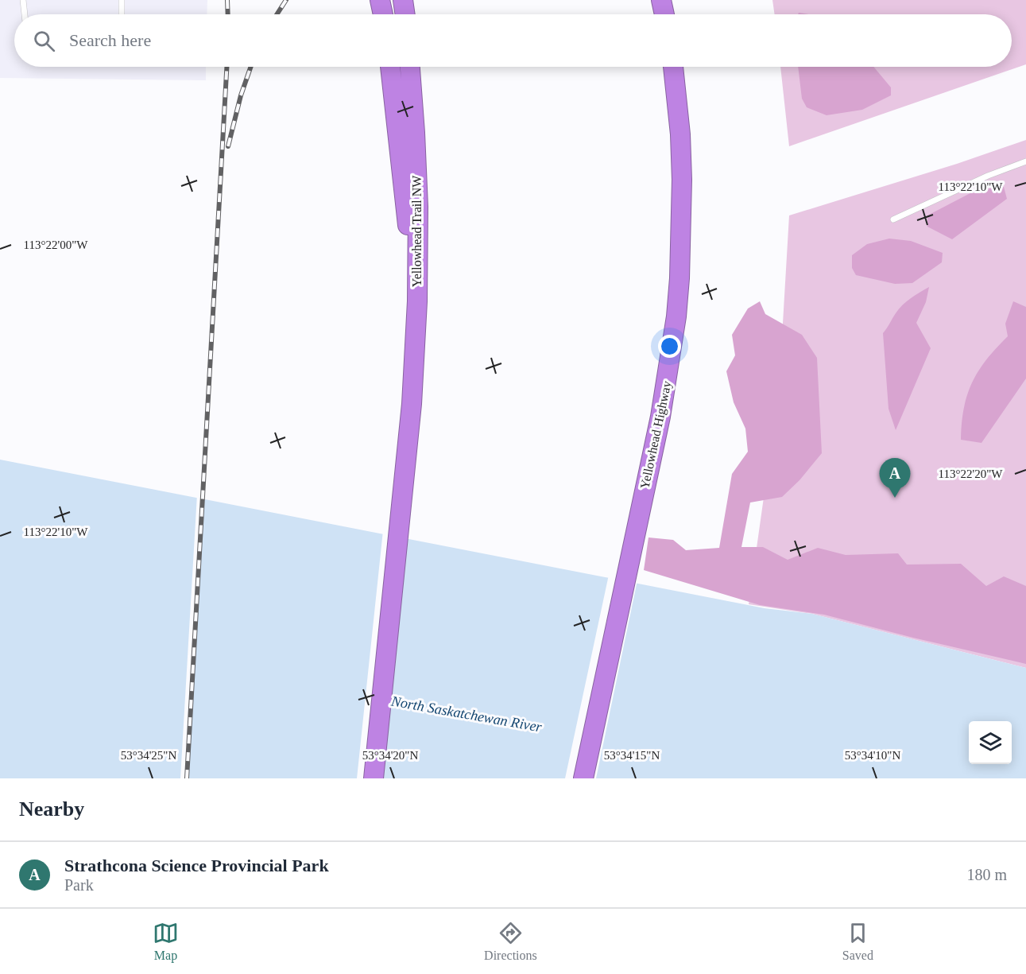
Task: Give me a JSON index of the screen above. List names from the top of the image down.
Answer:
{
  "streets": {
    "highway": ["Yellowhead Trail NW", "Yellowhead Highway"]
  },
  "water": ["North Saskatchewan River"],
  "page": {
    "search": "Search here",
    "pins": "A",
    "heading": "Nearby",
    "list": [
      {
        "mark": "A",
        "name": "Strathcona Science Provincial Park",
        "note": "Park",
        "value": "180 m"
      }
    ],
    "nav": ["Map", "Directions", "Saved"]
  },
  "coordinates": [
    "113°22'10\"W",
    "113°22'00\"W",
    "113°22'20\"W",
    "53°34'25\"N",
    "53°34'20\"N",
    "53°34'15\"N",
    "53°34'10\"N"
  ]
}
